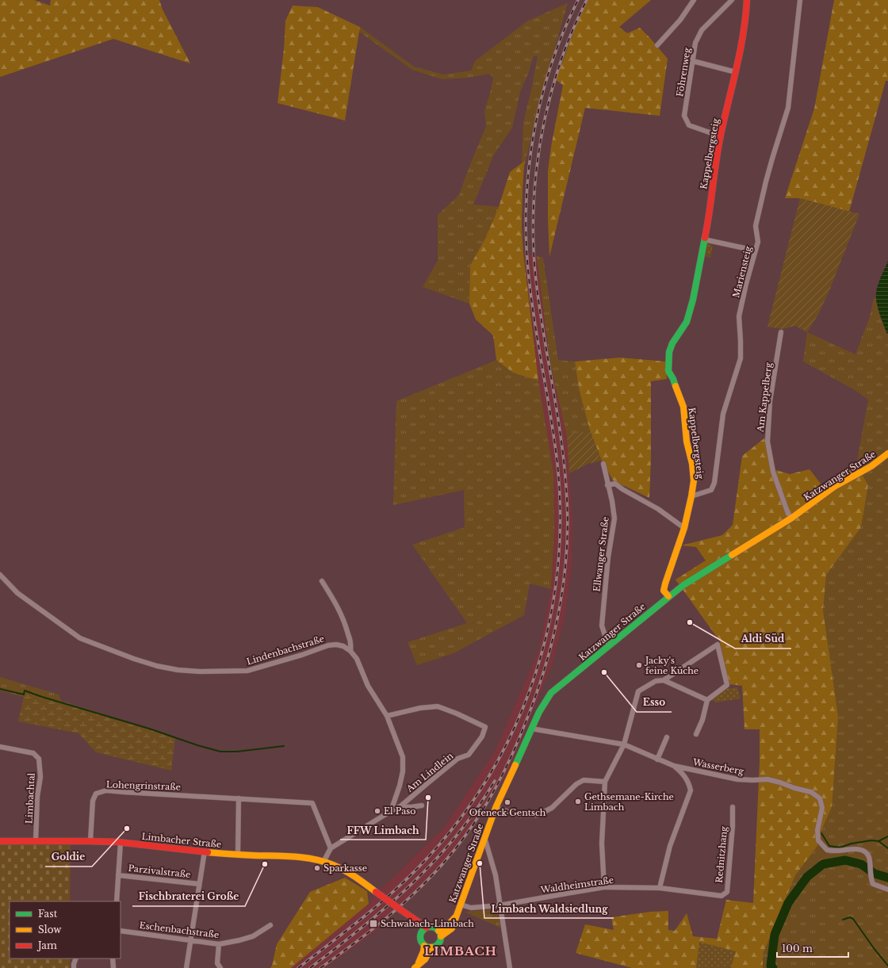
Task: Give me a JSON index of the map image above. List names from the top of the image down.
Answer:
{
  "streets": {
    "main road": ["Kappelbergsteig", "Katzwanger Straße", "Limbacher Straße"],
    "street": [
      "Föhrenweg",
      "Mariensteig",
      "Am Kappelberg",
      "Ellwanger Straße",
      "Lindenbachstraße",
      "Wasserberg",
      "Am Lindlein",
      "Lohengrinstraße",
      "Limbachtal",
      "Rednitzhang",
      "Parzivalstraße",
      "Waldheimstraße",
      "Eschenbachstraße"
    ]
  },
  "crossings": [
    ["Föhrenweg", "Kappelbergsteig"],
    ["Kappelbergsteig", "Mariensteig"],
    ["Kappelbergsteig", "Katzwanger Straße"],
    ["Am Kappelberg", "Katzwanger Straße"],
    ["Katzwanger Straße", "Ellwanger Straße"],
    ["Katzwanger Straße", "Wasserberg"],
    ["Katzwanger Straße", "Limbacher Straße"],
    ["Katzwanger Straße", "Waldheimstraße"],
    ["Lohengrinstraße", "Limbacher Straße"],
    ["Limbachtal", "Limbacher Straße"],
    ["Rednitzhang", "Waldheimstraße"]
  ],
  "districts": ["LIMBACH"],
  "places": {
    "other": [
      "Aldi Süd",
      "Jacky's feine Küche",
      "Esso",
      "FFW Limbach",
      "Gethsemane-Kirche Limbach",
      "Ofeneck Gentsch",
      "El Paso",
      "Goldie",
      "Limbach Waldsiedlung",
      "Fischbraterei Große",
      "Sparkasse"
    ],
    "transit": ["Schwabach-Limbach"]
  },
  "legend": ["Fast", "Slow", "Jam"],
  "scale_bar": "100 m"
}
